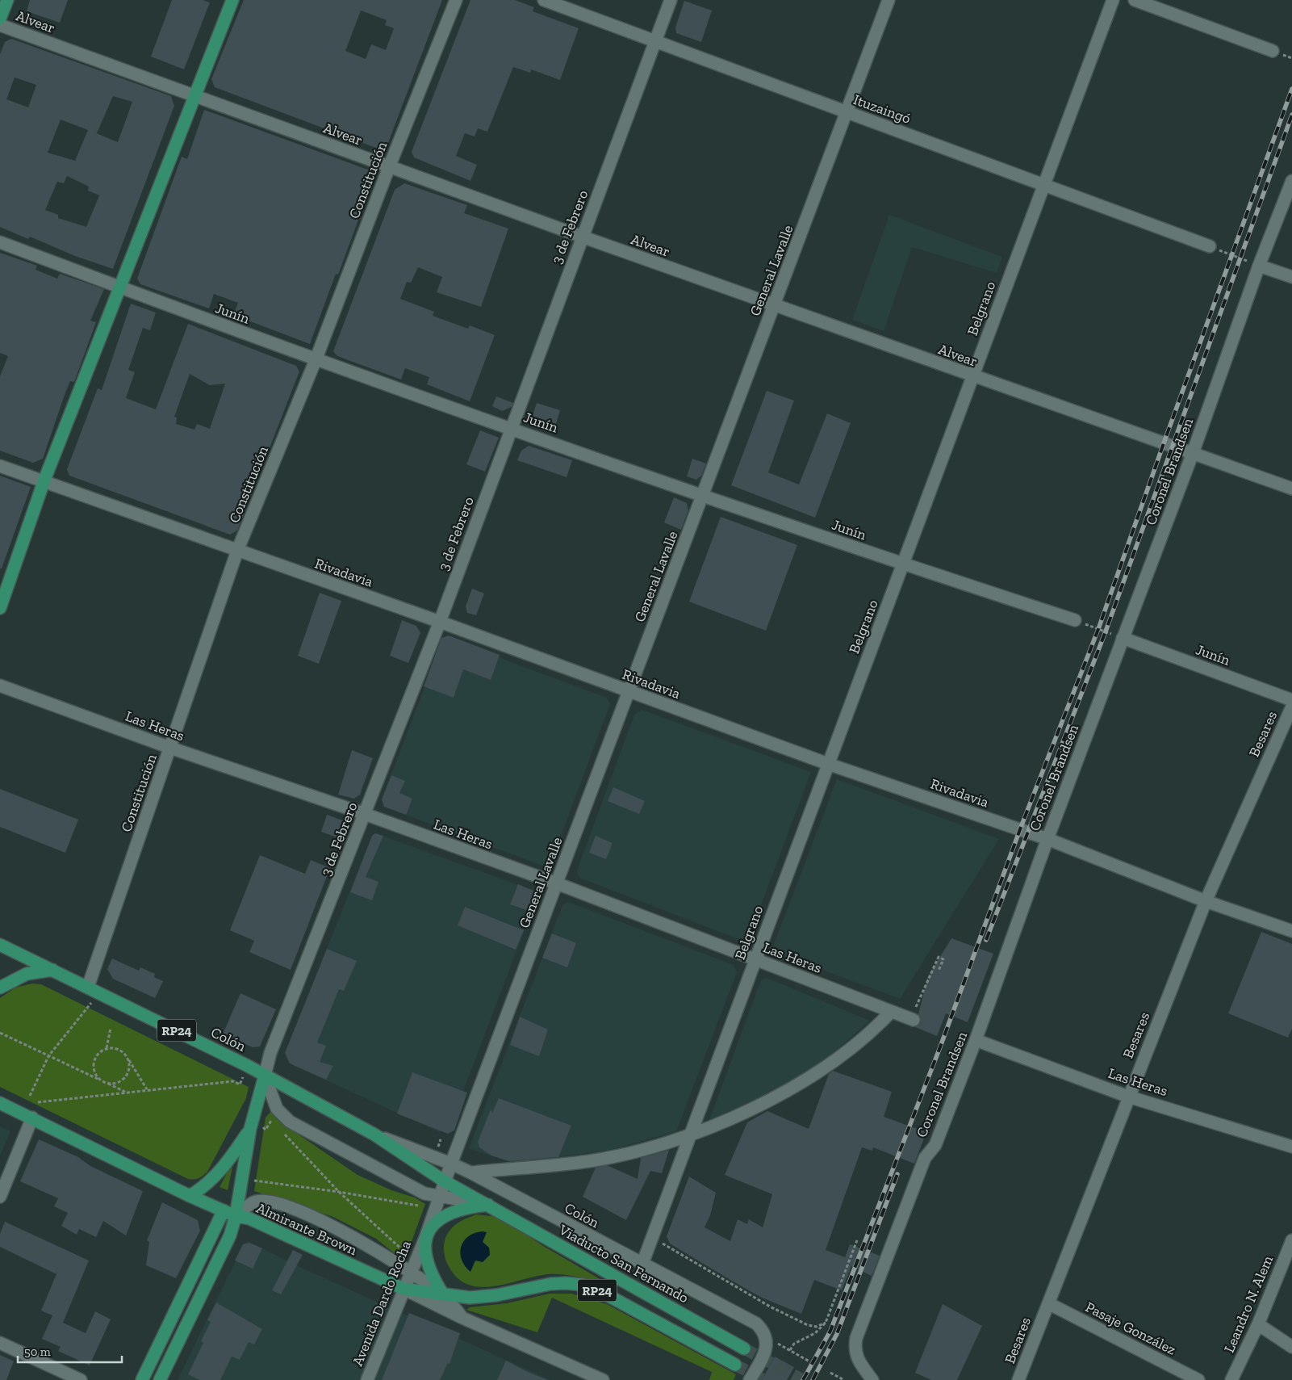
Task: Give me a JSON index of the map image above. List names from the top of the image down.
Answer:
{
  "streets": {
    "main road": [
      "RP24",
      "Colón",
      "Almirante Brown",
      "Viaducto San Fernando"
    ],
    "street": [
      "Alvear",
      "Ituzaingó",
      "Constitución",
      "3 de Febrero",
      "General Lavalle",
      "Belgrano",
      "Junín",
      "Coronel Brandsen",
      "Rivadavia",
      "Las Heras",
      "Besares",
      "Avenida Dardo Rocha",
      "Leandro N. Alem",
      "Pasaje González"
    ]
  },
  "crossings": [
    ["Alvear", "Constitución"],
    ["Alvear", "3 de Febrero"],
    ["Alvear", "General Lavalle"],
    ["Alvear", "Belgrano"],
    ["Alvear", "Coronel Brandsen"],
    ["Ituzaingó", "3 de Febrero"],
    ["Ituzaingó", "General Lavalle"],
    ["Ituzaingó", "Belgrano"],
    ["Constitución", "Junín"],
    ["Constitución", "Rivadavia"],
    ["Constitución", "Las Heras"],
    ["Constitución", "Colón"],
    ["3 de Febrero", "Junín"],
    ["3 de Febrero", "Rivadavia"],
    ["3 de Febrero", "Las Heras"],
    ["3 de Febrero", "Colón"],
    ["General Lavalle", "Junín"],
    ["General Lavalle", "Rivadavia"],
    ["General Lavalle", "Las Heras"],
    ["General Lavalle", "Colón"],
    ["General Lavalle", "Avenida Dardo Rocha"],
    ["Belgrano", "Junín"],
    ["Belgrano", "Rivadavia"],
    ["Belgrano", "Las Heras"],
    ["Belgrano", "Colón"],
    ["Junín", "Coronel Brandsen"],
    ["Coronel Brandsen", "Rivadavia"],
    ["Coronel Brandsen", "Las Heras"],
    ["Rivadavia", "Besares"],
    ["Las Heras", "Besares"],
    ["Besares", "Pasaje González"],
    ["RP24", "Almirante Brown"],
    ["RP24", "Avenida Dardo Rocha"],
    ["Colón", "Viaducto San Fernando"],
    ["Almirante Brown", "Avenida Dardo Rocha"]
  ],
  "scale_bar": "50 m"
}
